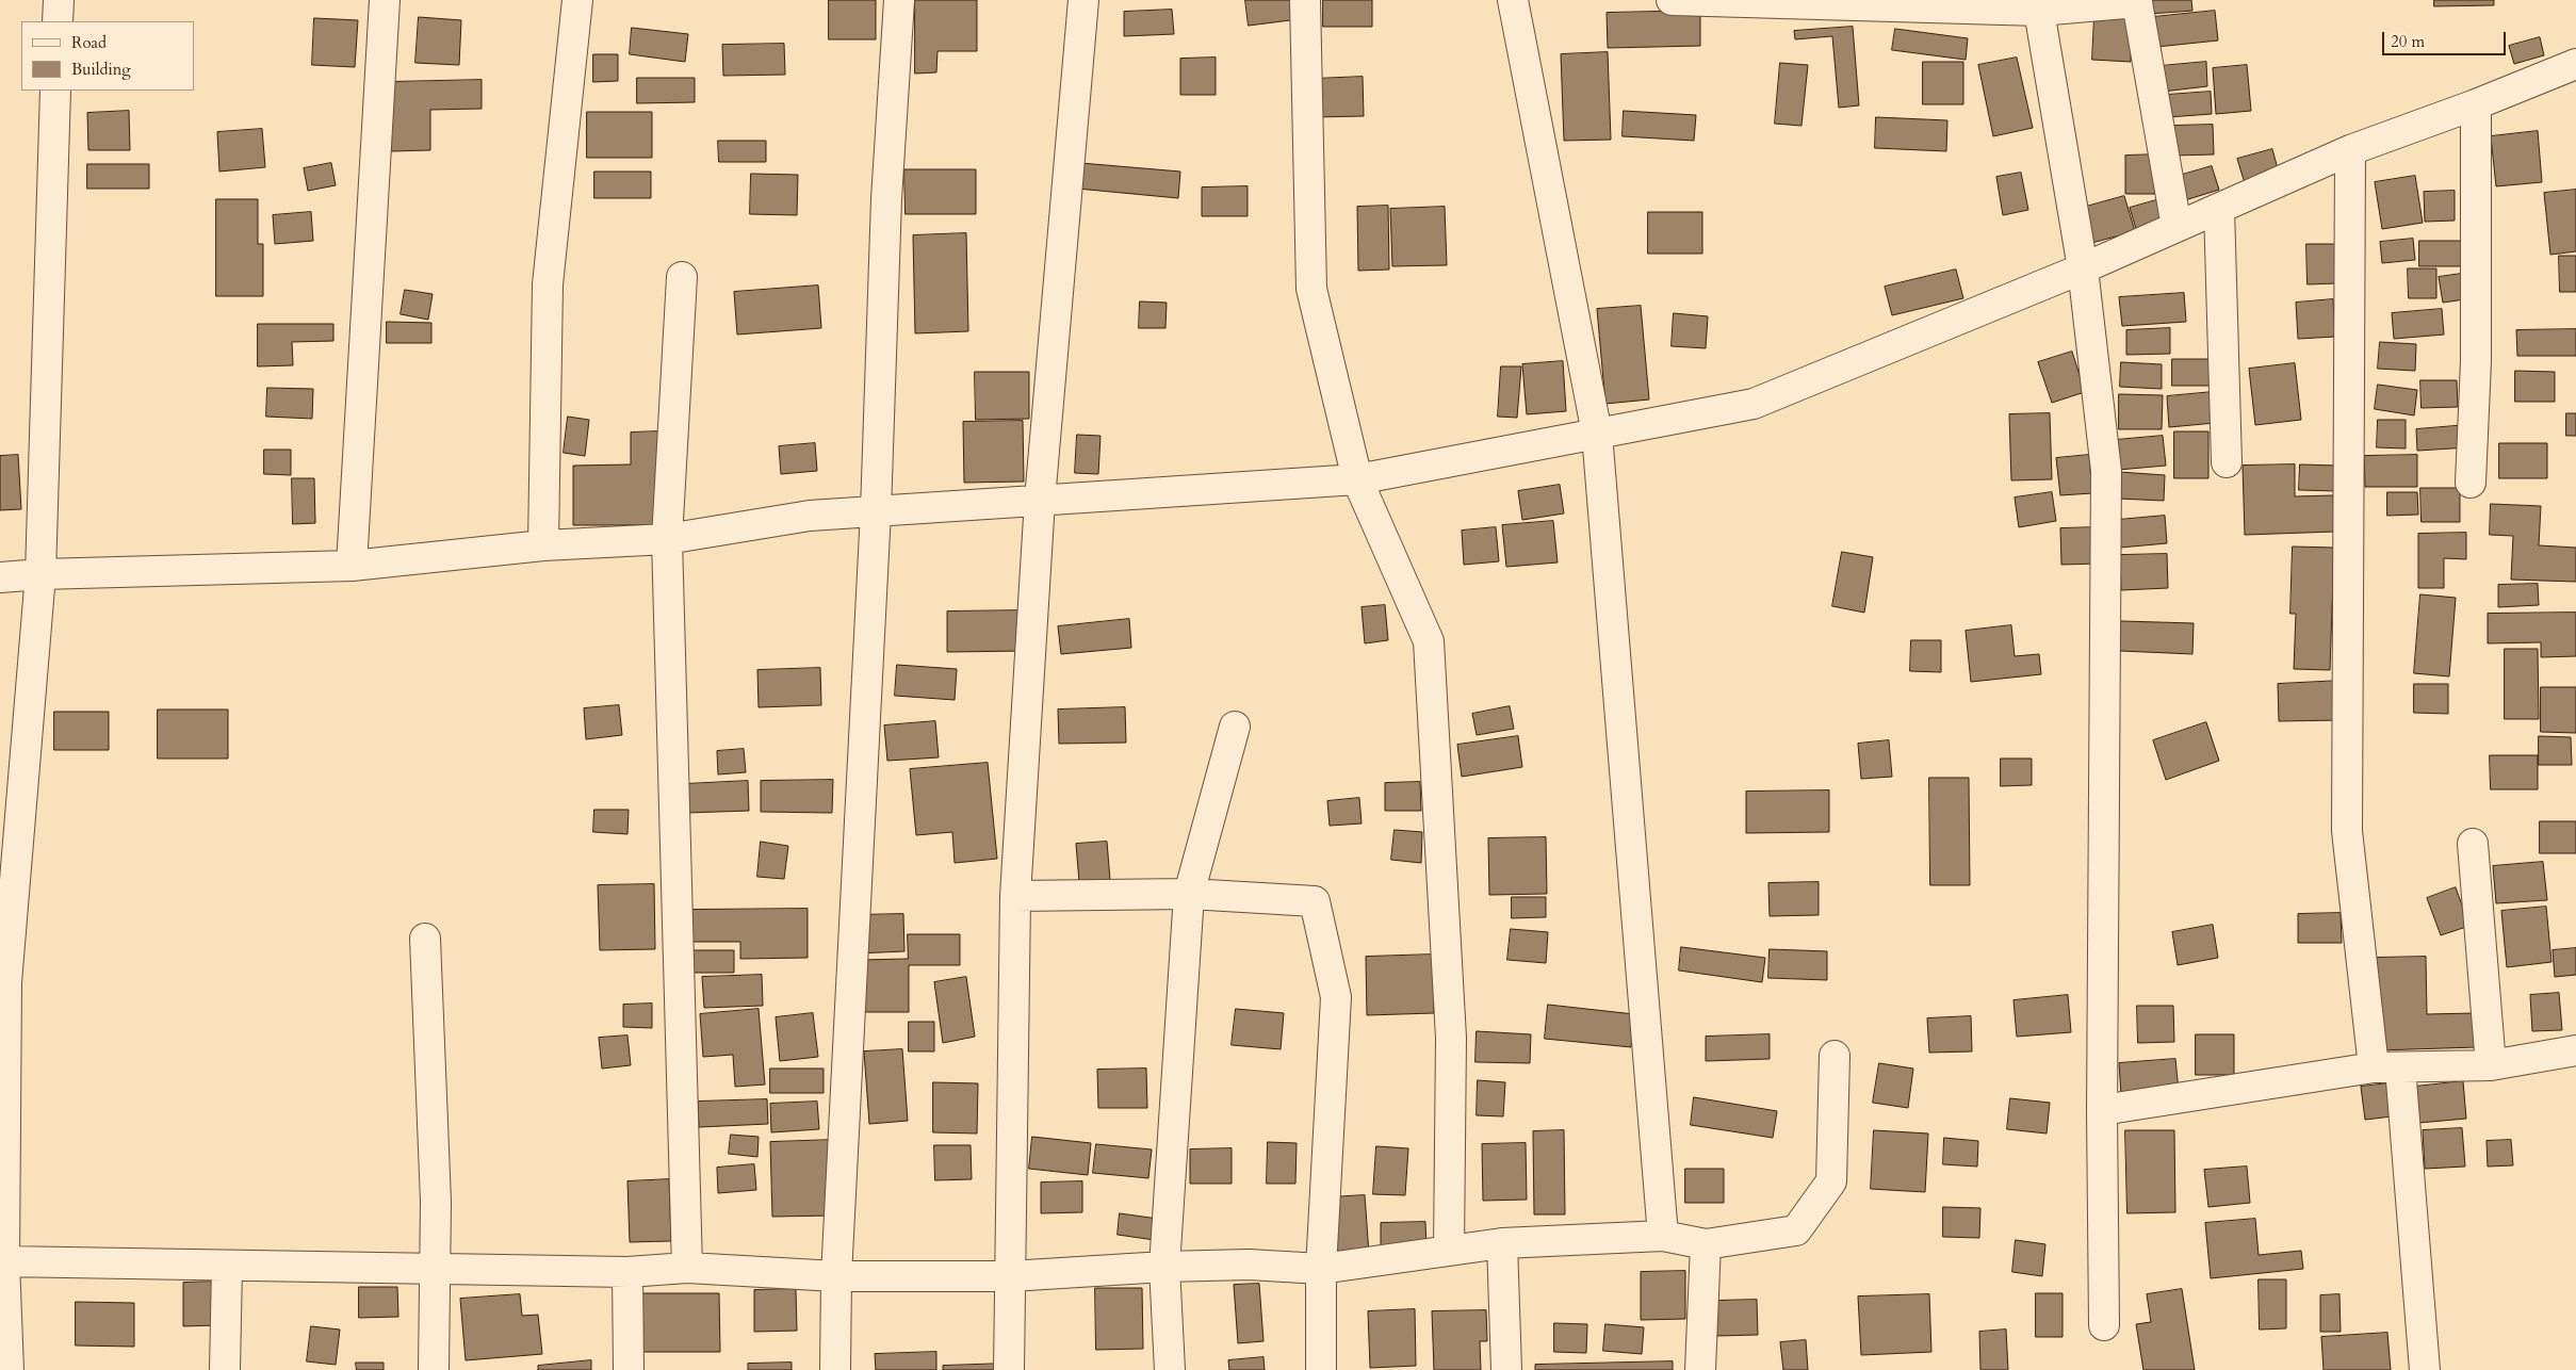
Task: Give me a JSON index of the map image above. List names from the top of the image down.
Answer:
{
  "legend": ["Road", "Building"],
  "scale_bar": "20 m"
}
